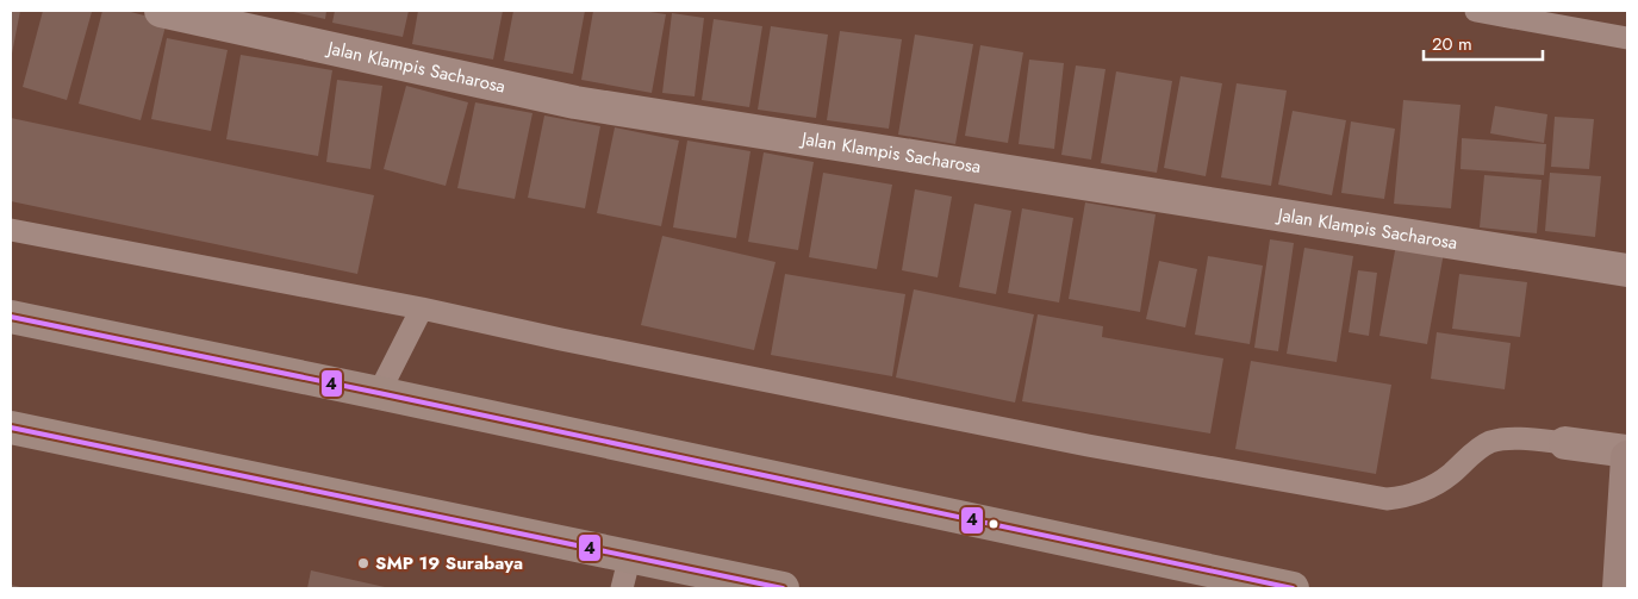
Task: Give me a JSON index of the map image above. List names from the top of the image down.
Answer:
{
  "streets": {
    "street": ["Jalan Klampis Sacharosa"]
  },
  "places": ["SMP 19 Surabaya"],
  "lines": ["transit line 4"],
  "scale_bar": "20 m"
}
